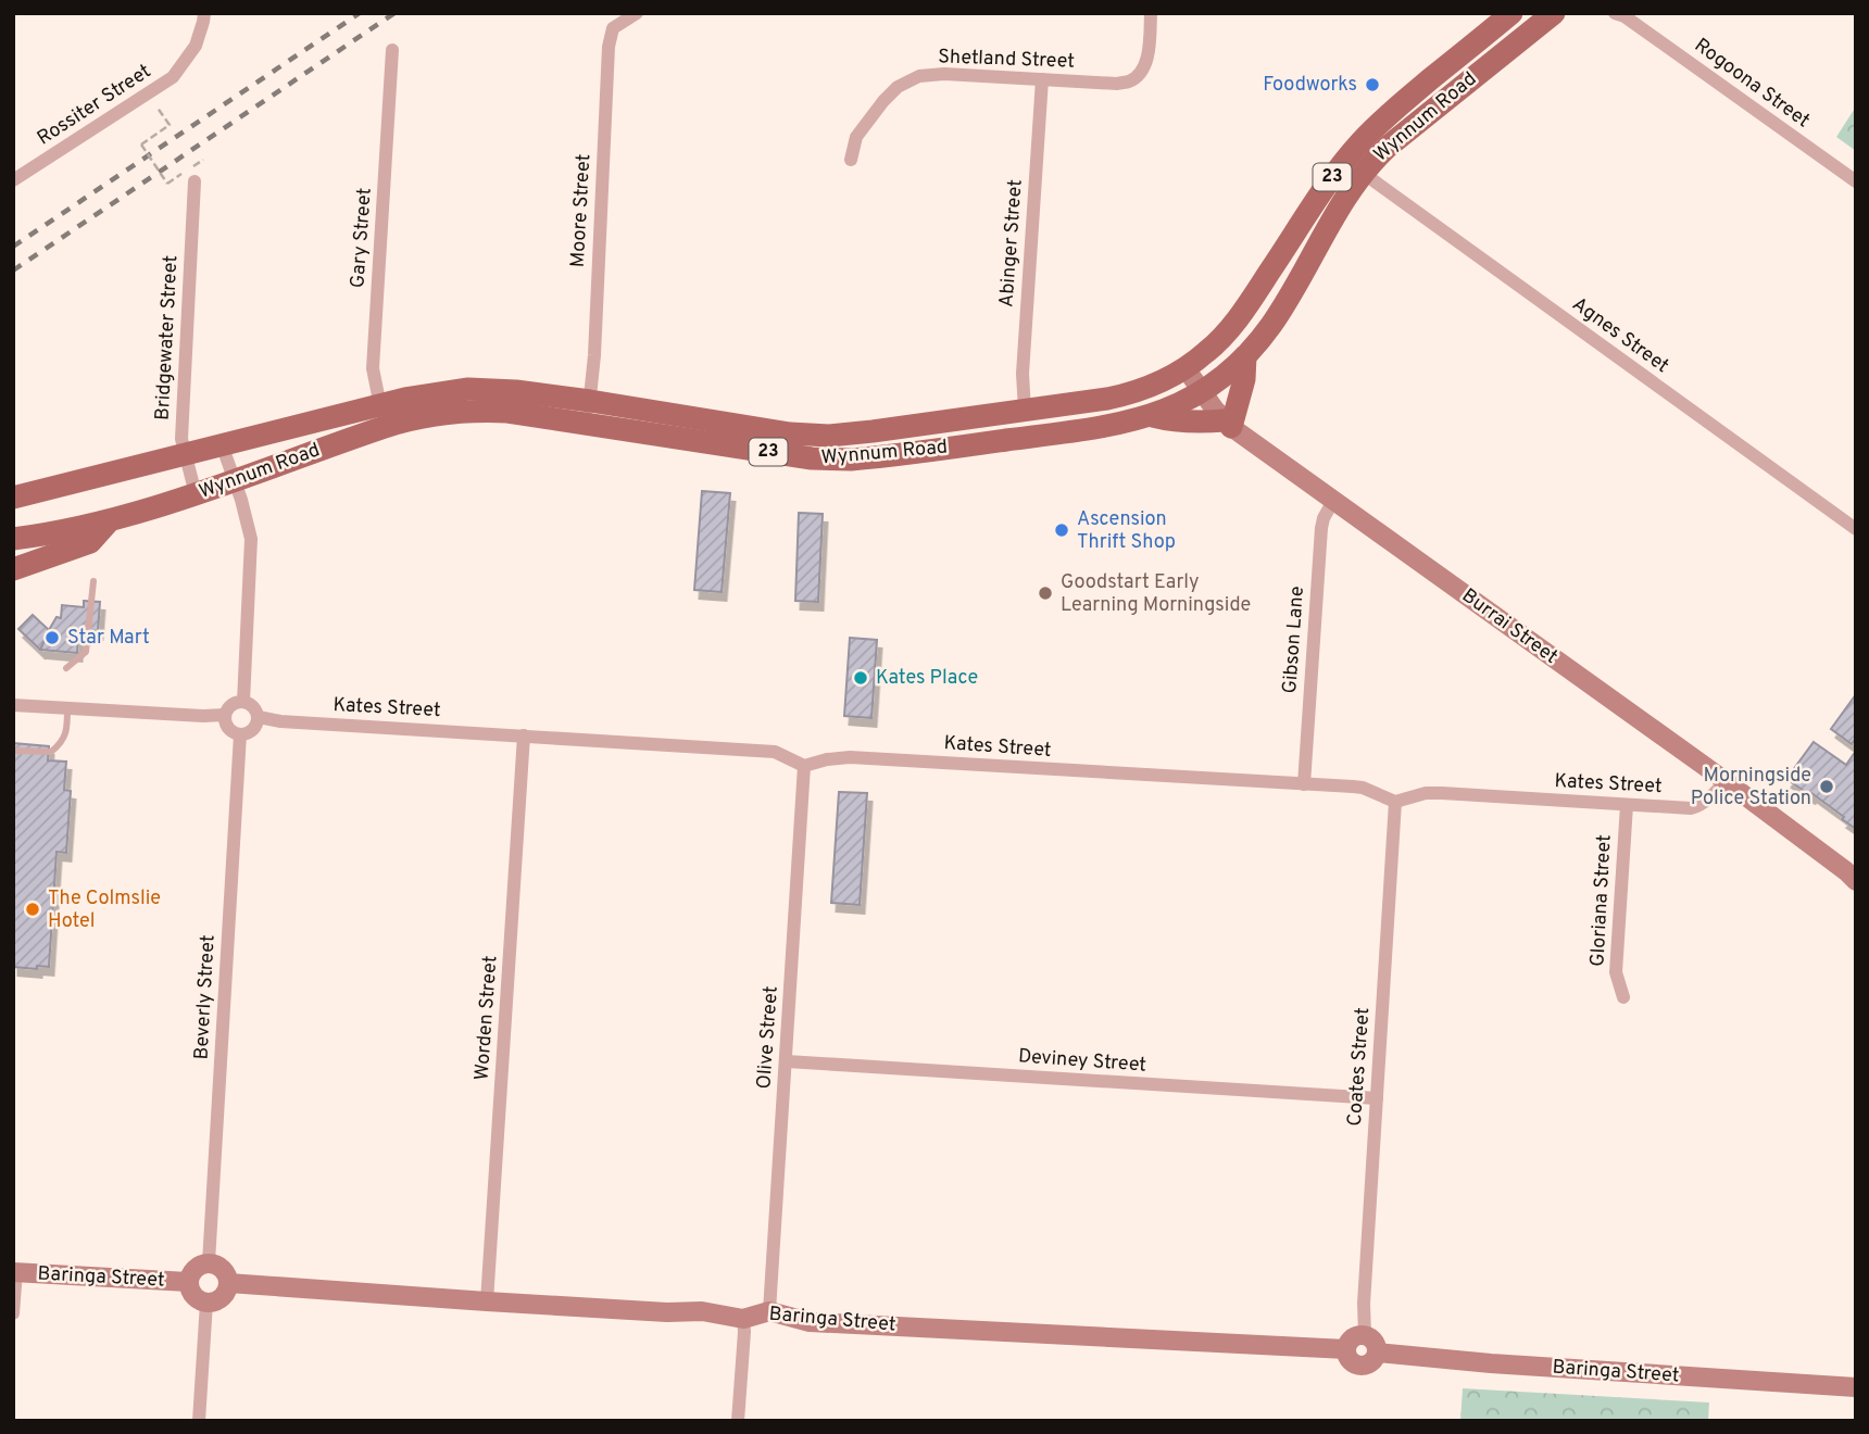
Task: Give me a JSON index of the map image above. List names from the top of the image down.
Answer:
{
  "streets": {
    "main road": ["Wynnum Road", "23"],
    "street": [
      "Shetland Street",
      "Rogoona Street",
      "Rossiter Street",
      "Moore Street",
      "Gary Street",
      "Abinger Street",
      "Agnes Street",
      "Bridgewater Street",
      "Burrai Street",
      "Gibson Lane",
      "Kates Street",
      "Gloriana Street",
      "Beverly Street",
      "Worden Street",
      "Olive Street",
      "Deviney Street",
      "Coates Street",
      "Baringa Street"
    ]
  },
  "crossings": [
    ["Shetland Street", "Abinger Street"],
    ["Wynnum Road", "Moore Street"],
    ["Wynnum Road", "Gary Street"],
    ["Wynnum Road", "Abinger Street"],
    ["Wynnum Road", "Agnes Street"],
    ["Wynnum Road", "Bridgewater Street"],
    ["Wynnum Road", "Burrai Street"],
    ["Burrai Street", "Gibson Lane"],
    ["Burrai Street", "Kates Street"],
    ["Gibson Lane", "Kates Street"],
    ["Kates Street", "Gloriana Street"],
    ["Kates Street", "Beverly Street"],
    ["Kates Street", "Worden Street"],
    ["Kates Street", "Olive Street"],
    ["Kates Street", "Coates Street"],
    ["Beverly Street", "Baringa Street"],
    ["Worden Street", "Baringa Street"],
    ["Olive Street", "Deviney Street"],
    ["Olive Street", "Baringa Street"],
    ["Deviney Street", "Coates Street"],
    ["Coates Street", "Baringa Street"]
  ],
  "places": [
    "Foodworks",
    "Ascension Thrift Shop",
    "Goodstart Early Learning Morningside",
    "Star Mart",
    "Kates Place",
    "Morningside Police Station",
    "The Colmslie Hotel"
  ]
}
